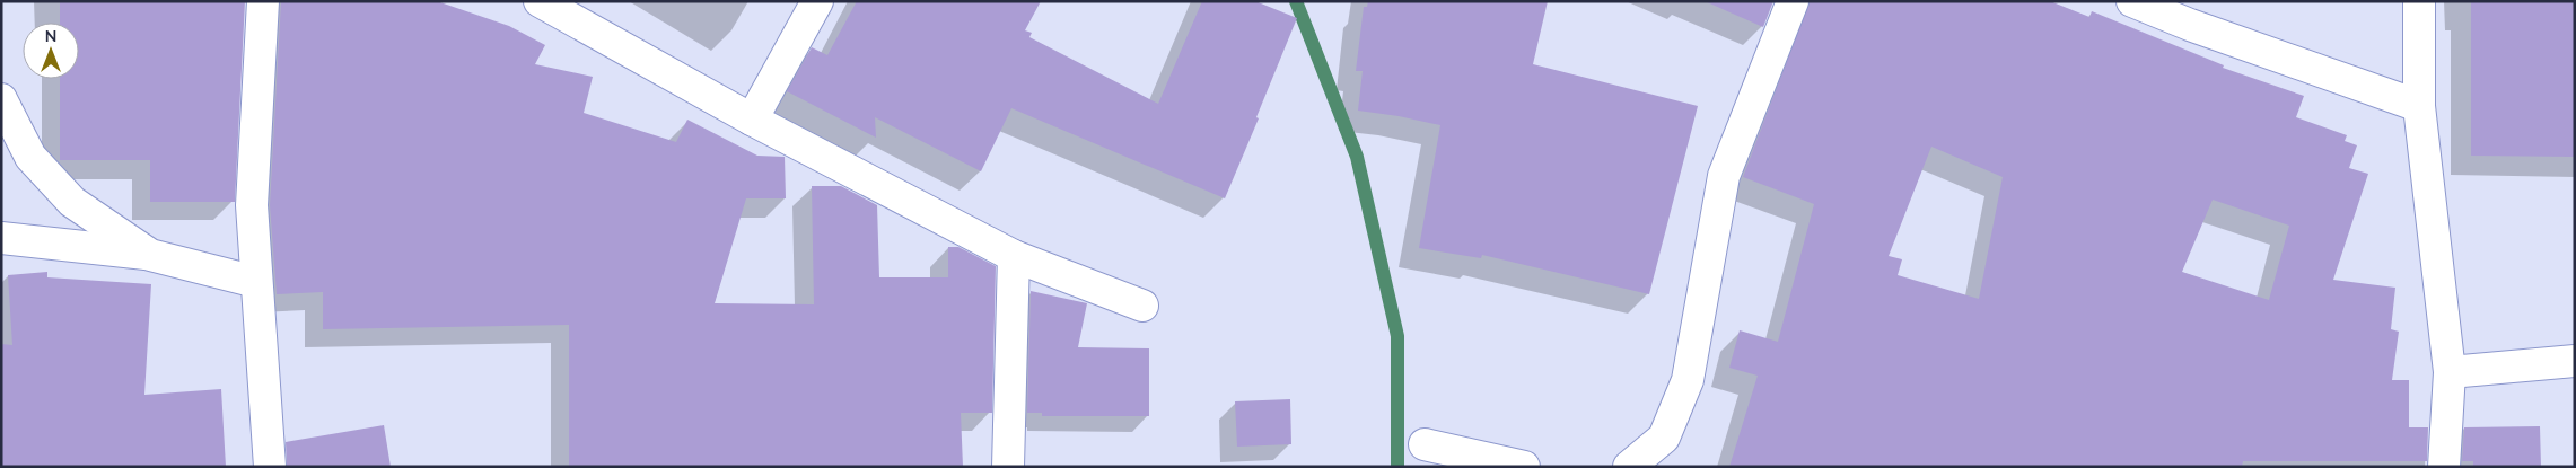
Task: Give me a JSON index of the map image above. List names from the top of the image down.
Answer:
{
  "north": "top"
}
